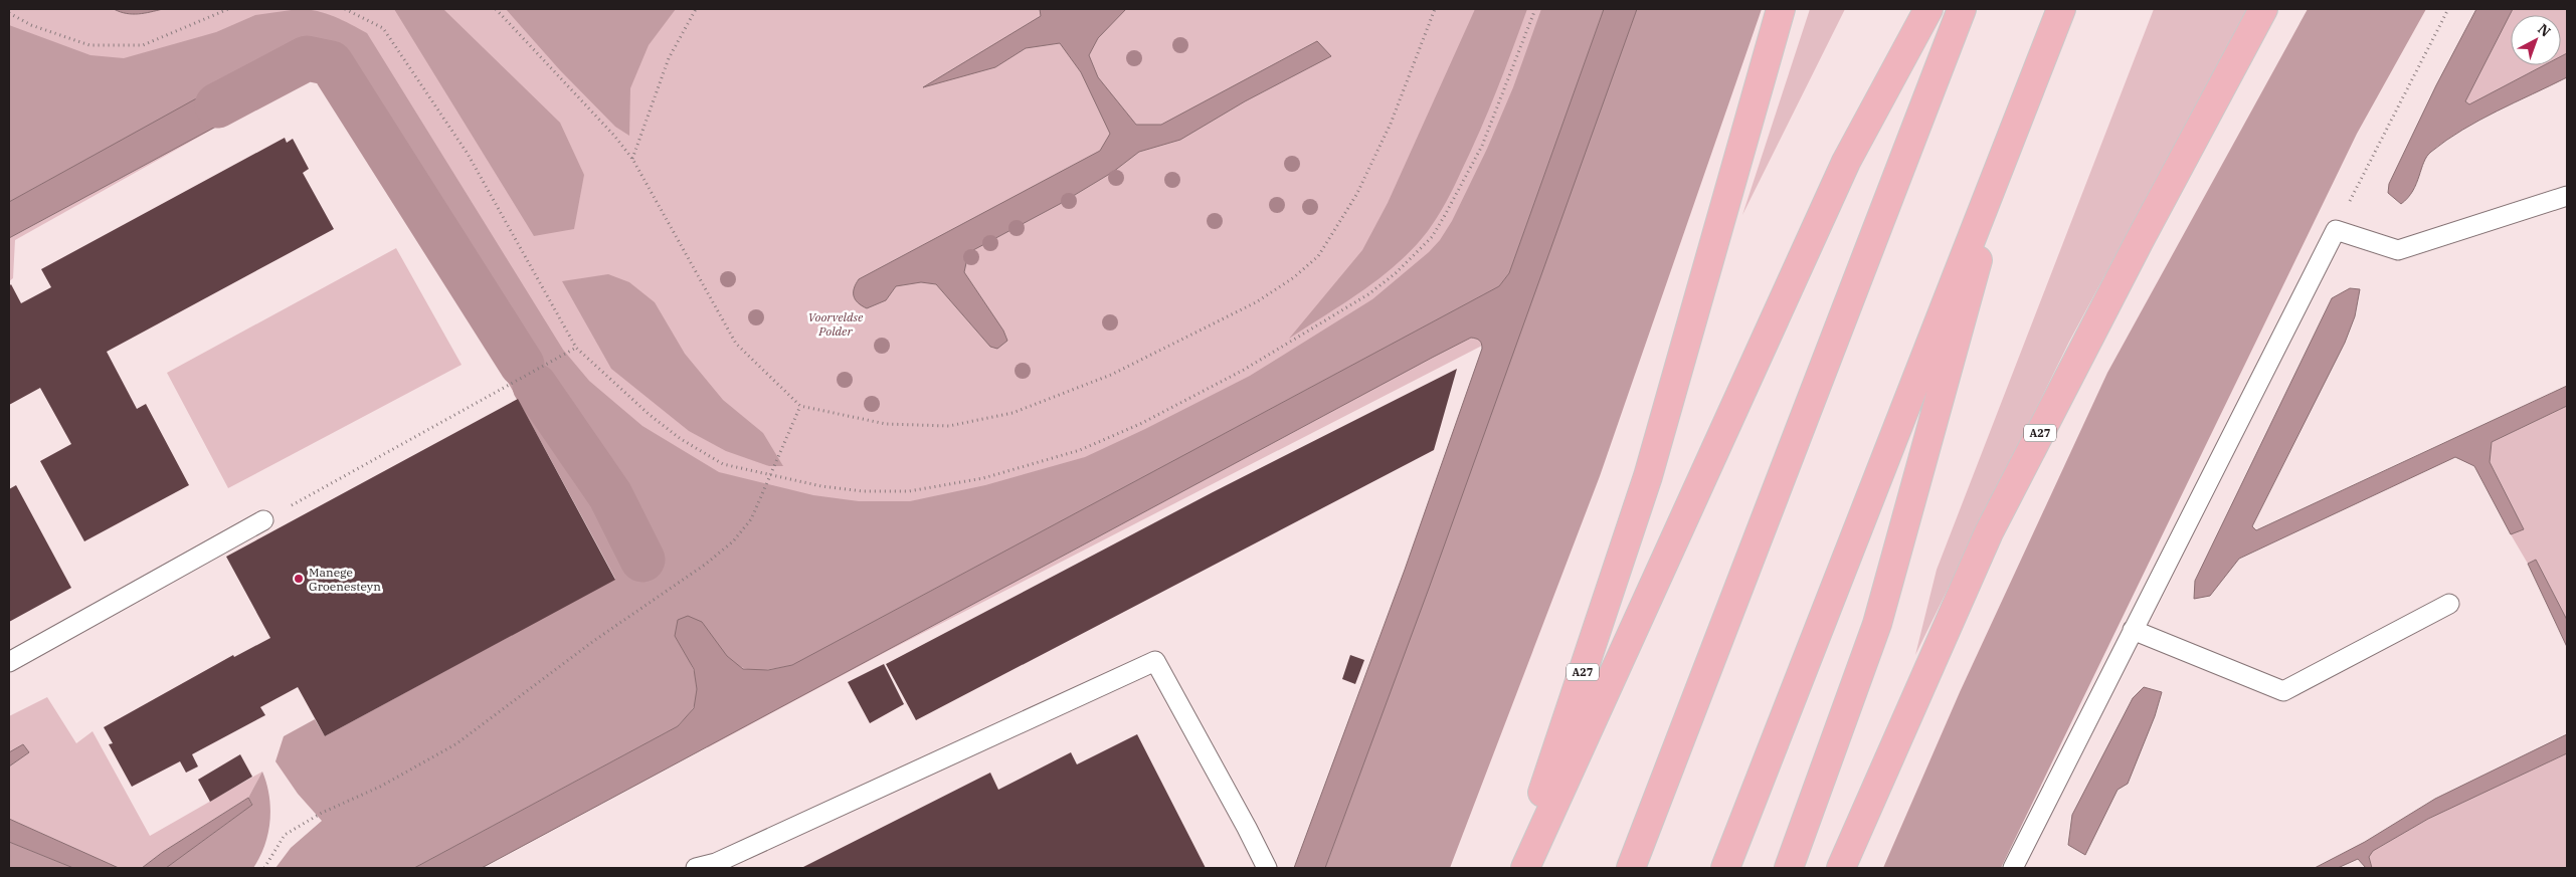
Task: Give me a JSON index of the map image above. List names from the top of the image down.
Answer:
{
  "streets": {
    "highway": ["A27"]
  },
  "parks": ["Voorveldse Polder"],
  "places": ["Manege Groenesteyn"],
  "north": "top right"
}
